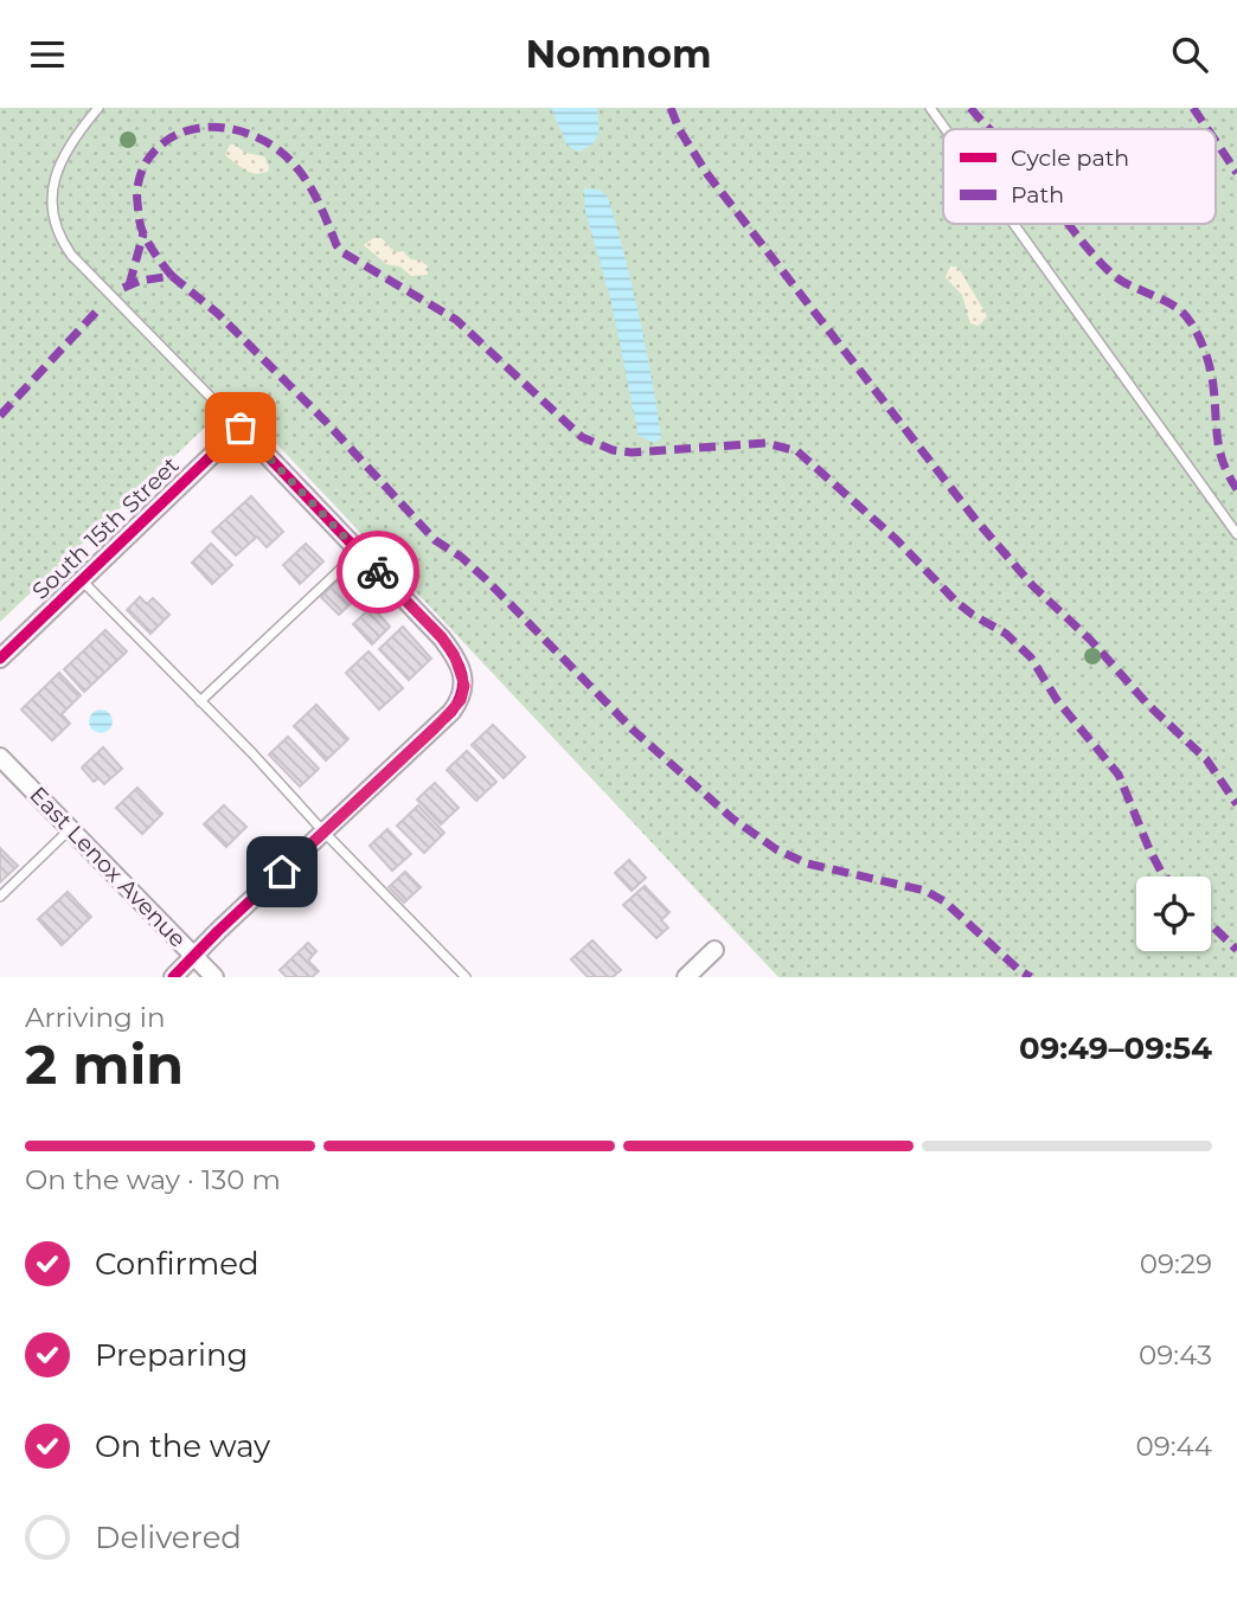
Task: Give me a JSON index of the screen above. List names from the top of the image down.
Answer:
{
  "streets": {
    "street": ["South 15th Street", "East Lenox Avenue"]
  },
  "legend": ["Cycle path", "Path"],
  "page": {
    "header": "Nomnom",
    "heading": ["2 min", "Arriving in", "09:49–09:54"],
    "bar": "On the way · 130 m",
    "list": [
      ["Confirmed", "09:29"],
      ["Preparing", "09:43"],
      ["On the way", "09:44"],
      "Delivered"
    ]
  }
}
